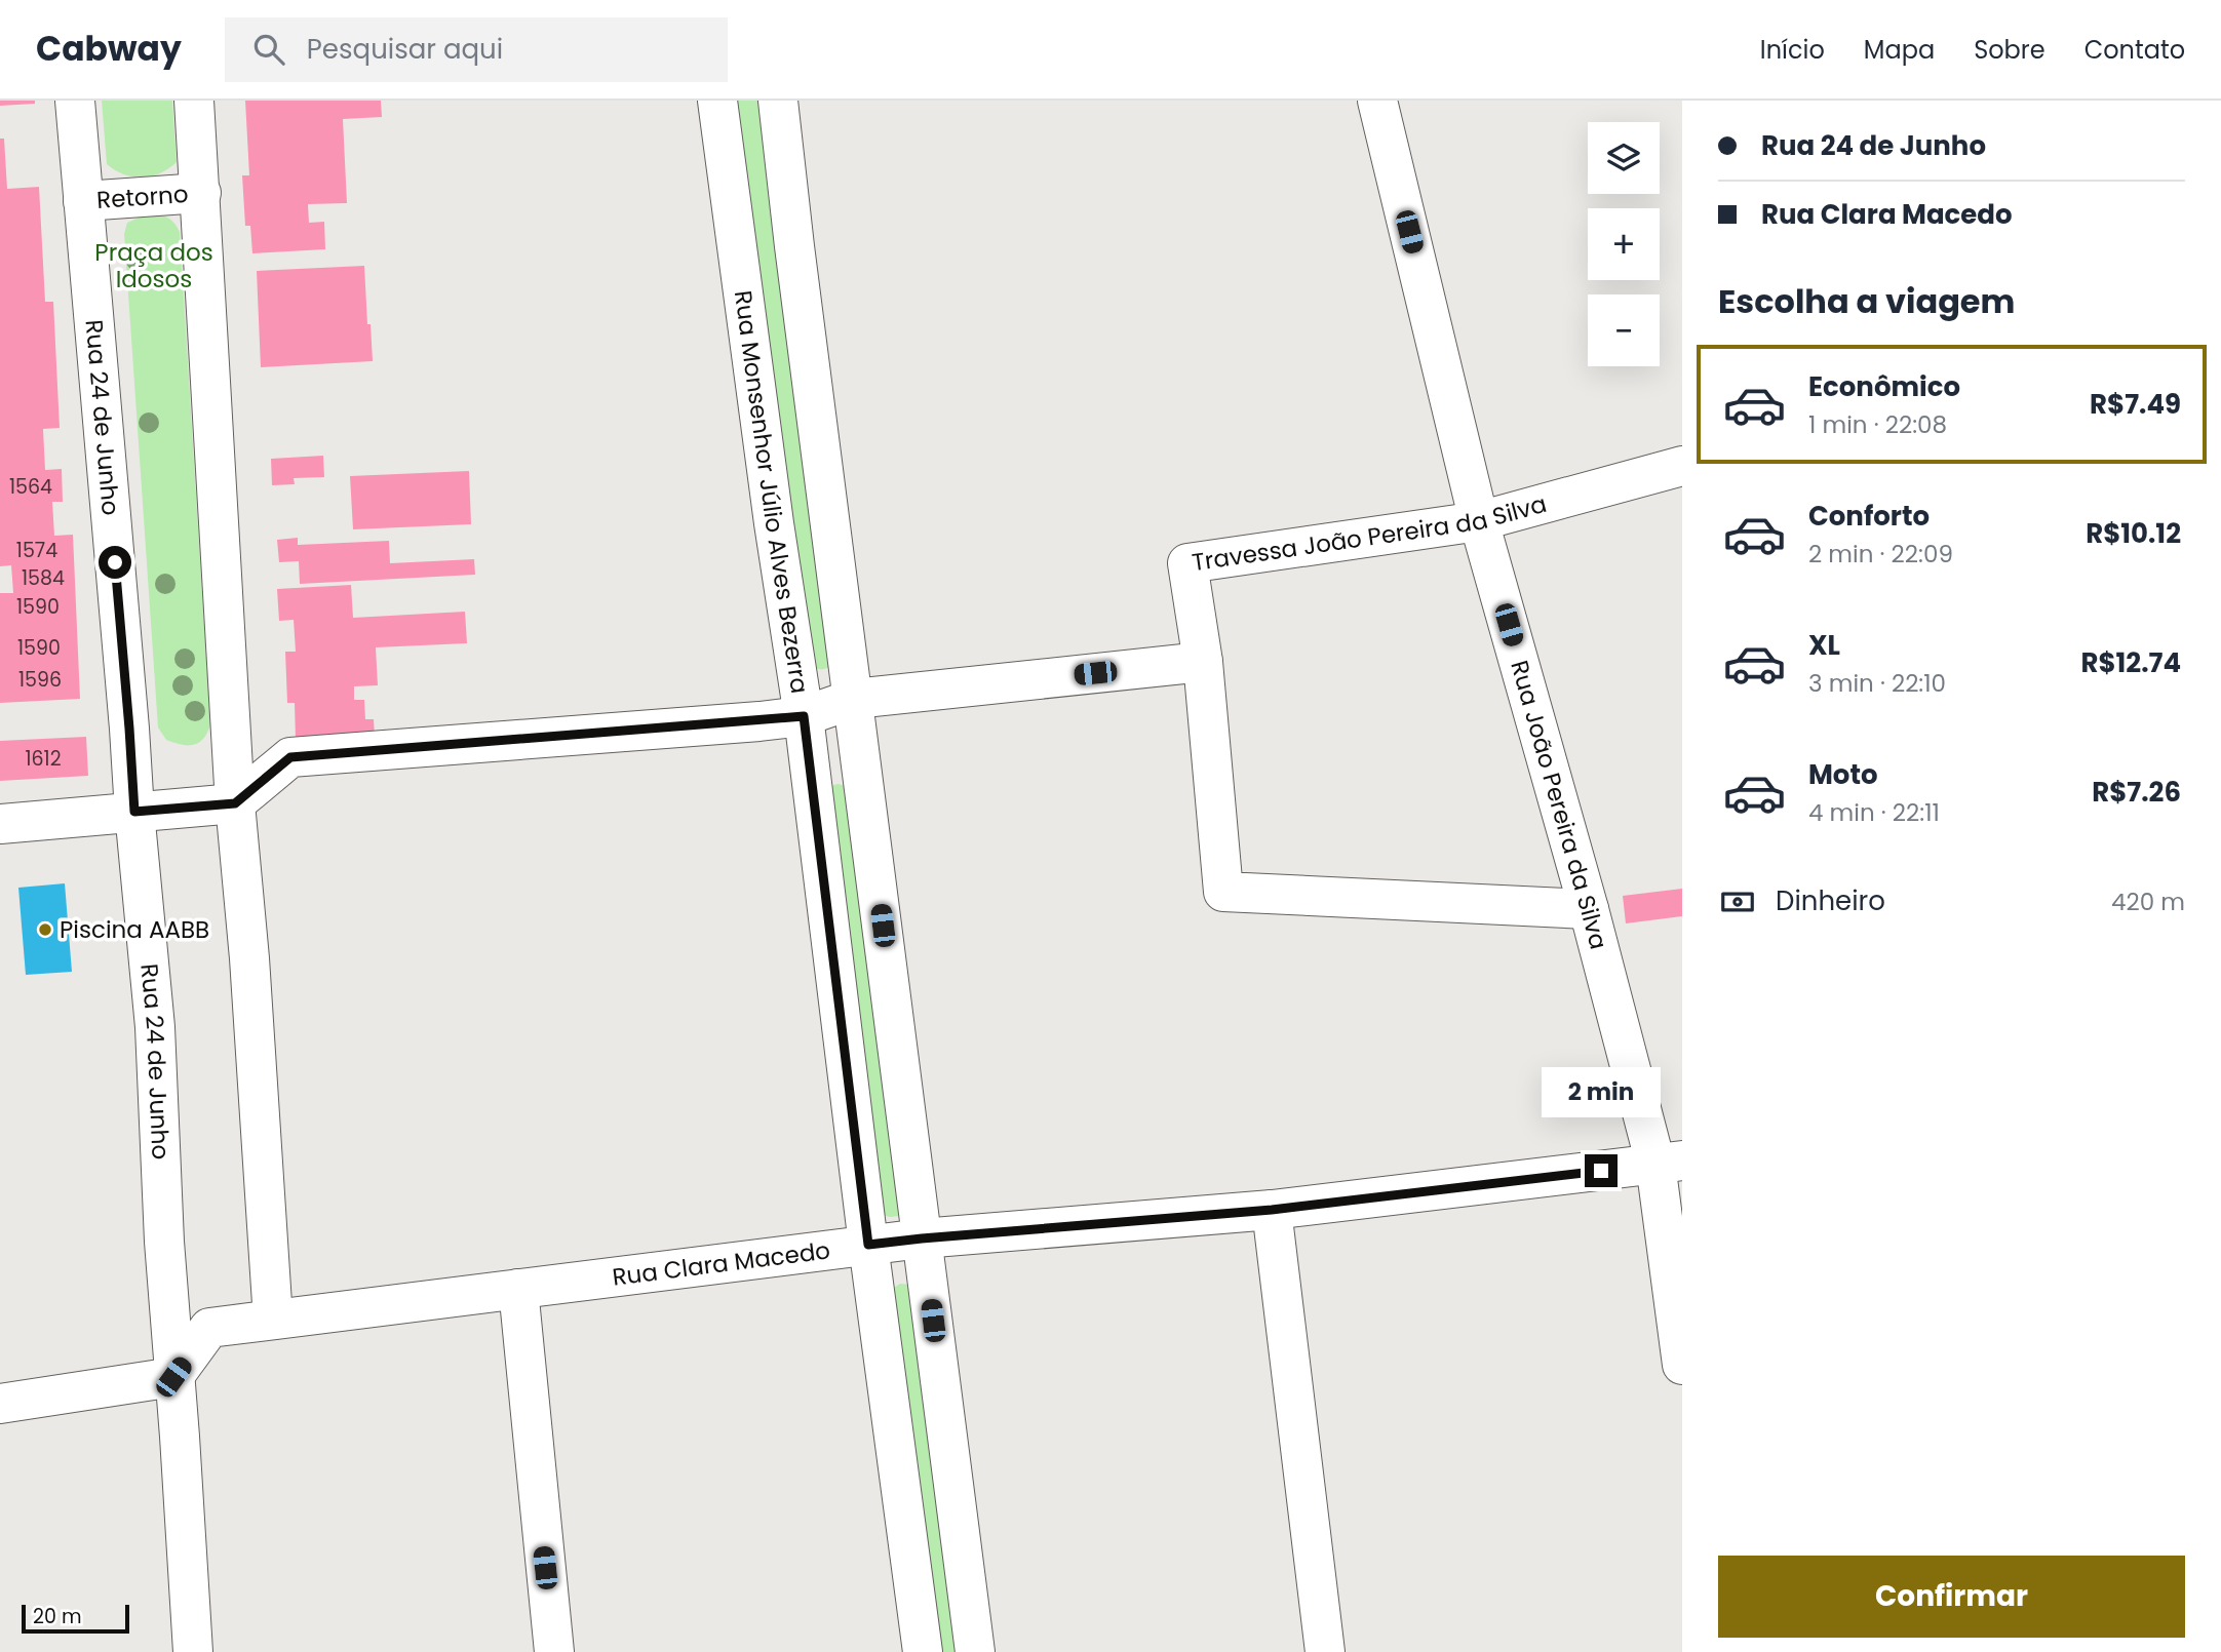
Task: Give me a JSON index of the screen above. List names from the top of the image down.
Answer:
{
  "streets": {
    "street": [
      "Retorno",
      "Rua 24 de Junho",
      "Rua Monsenhor Júlio Alves Bezerra",
      "Travessa João Pereira da Silva",
      "Rua João Pereira da Silva",
      "Rua Clara Macedo"
    ]
  },
  "crossings": [
    ["Retorno", "Rua 24 de Junho"],
    ["Rua 24 de Junho", "Rua Clara Macedo"],
    ["Rua Monsenhor Júlio Alves Bezerra", "Rua Clara Macedo"],
    ["Travessa João Pereira da Silva", "Rua João Pereira da Silva"],
    ["Rua João Pereira da Silva", "Rua Clara Macedo"]
  ],
  "parks": ["Praça dos Idosos"],
  "places": ["Piscina AABB"],
  "house_numbers": [
    "1564",
    "1574",
    "1584",
    "1590",
    "1590",
    "1596",
    "1612"
  ],
  "scale_bar": "20 m",
  "page": {
    "header": "Cabway",
    "search": "Pesquisar aqui",
    "nav": [
      "Início",
      "Mapa",
      "Sobre",
      "Contato"
    ],
    "banner": ["Rua 24 de Junho", "Rua Clara Macedo"],
    "map_buttons": ["+", "−"],
    "heading": "Escolha a viagem",
    "list": [
      {
        "name": "Econômico",
        "note": "1 min · 22:08",
        "value": "R$7.49"
      },
      {
        "name": "Conforto",
        "note": "2 min · 22:09",
        "value": "R$10.12"
      },
      {
        "name": "XL",
        "note": "3 min · 22:10",
        "value": "R$12.74"
      },
      {
        "name": "Moto",
        "note": "4 min · 22:11",
        "value": "R$7.26"
      }
    ],
    "pay": ["Dinheiro", "420 m"],
    "bubble": "2 min",
    "buttons": "Confirmar",
    "scale": "20 m"
  }
}
